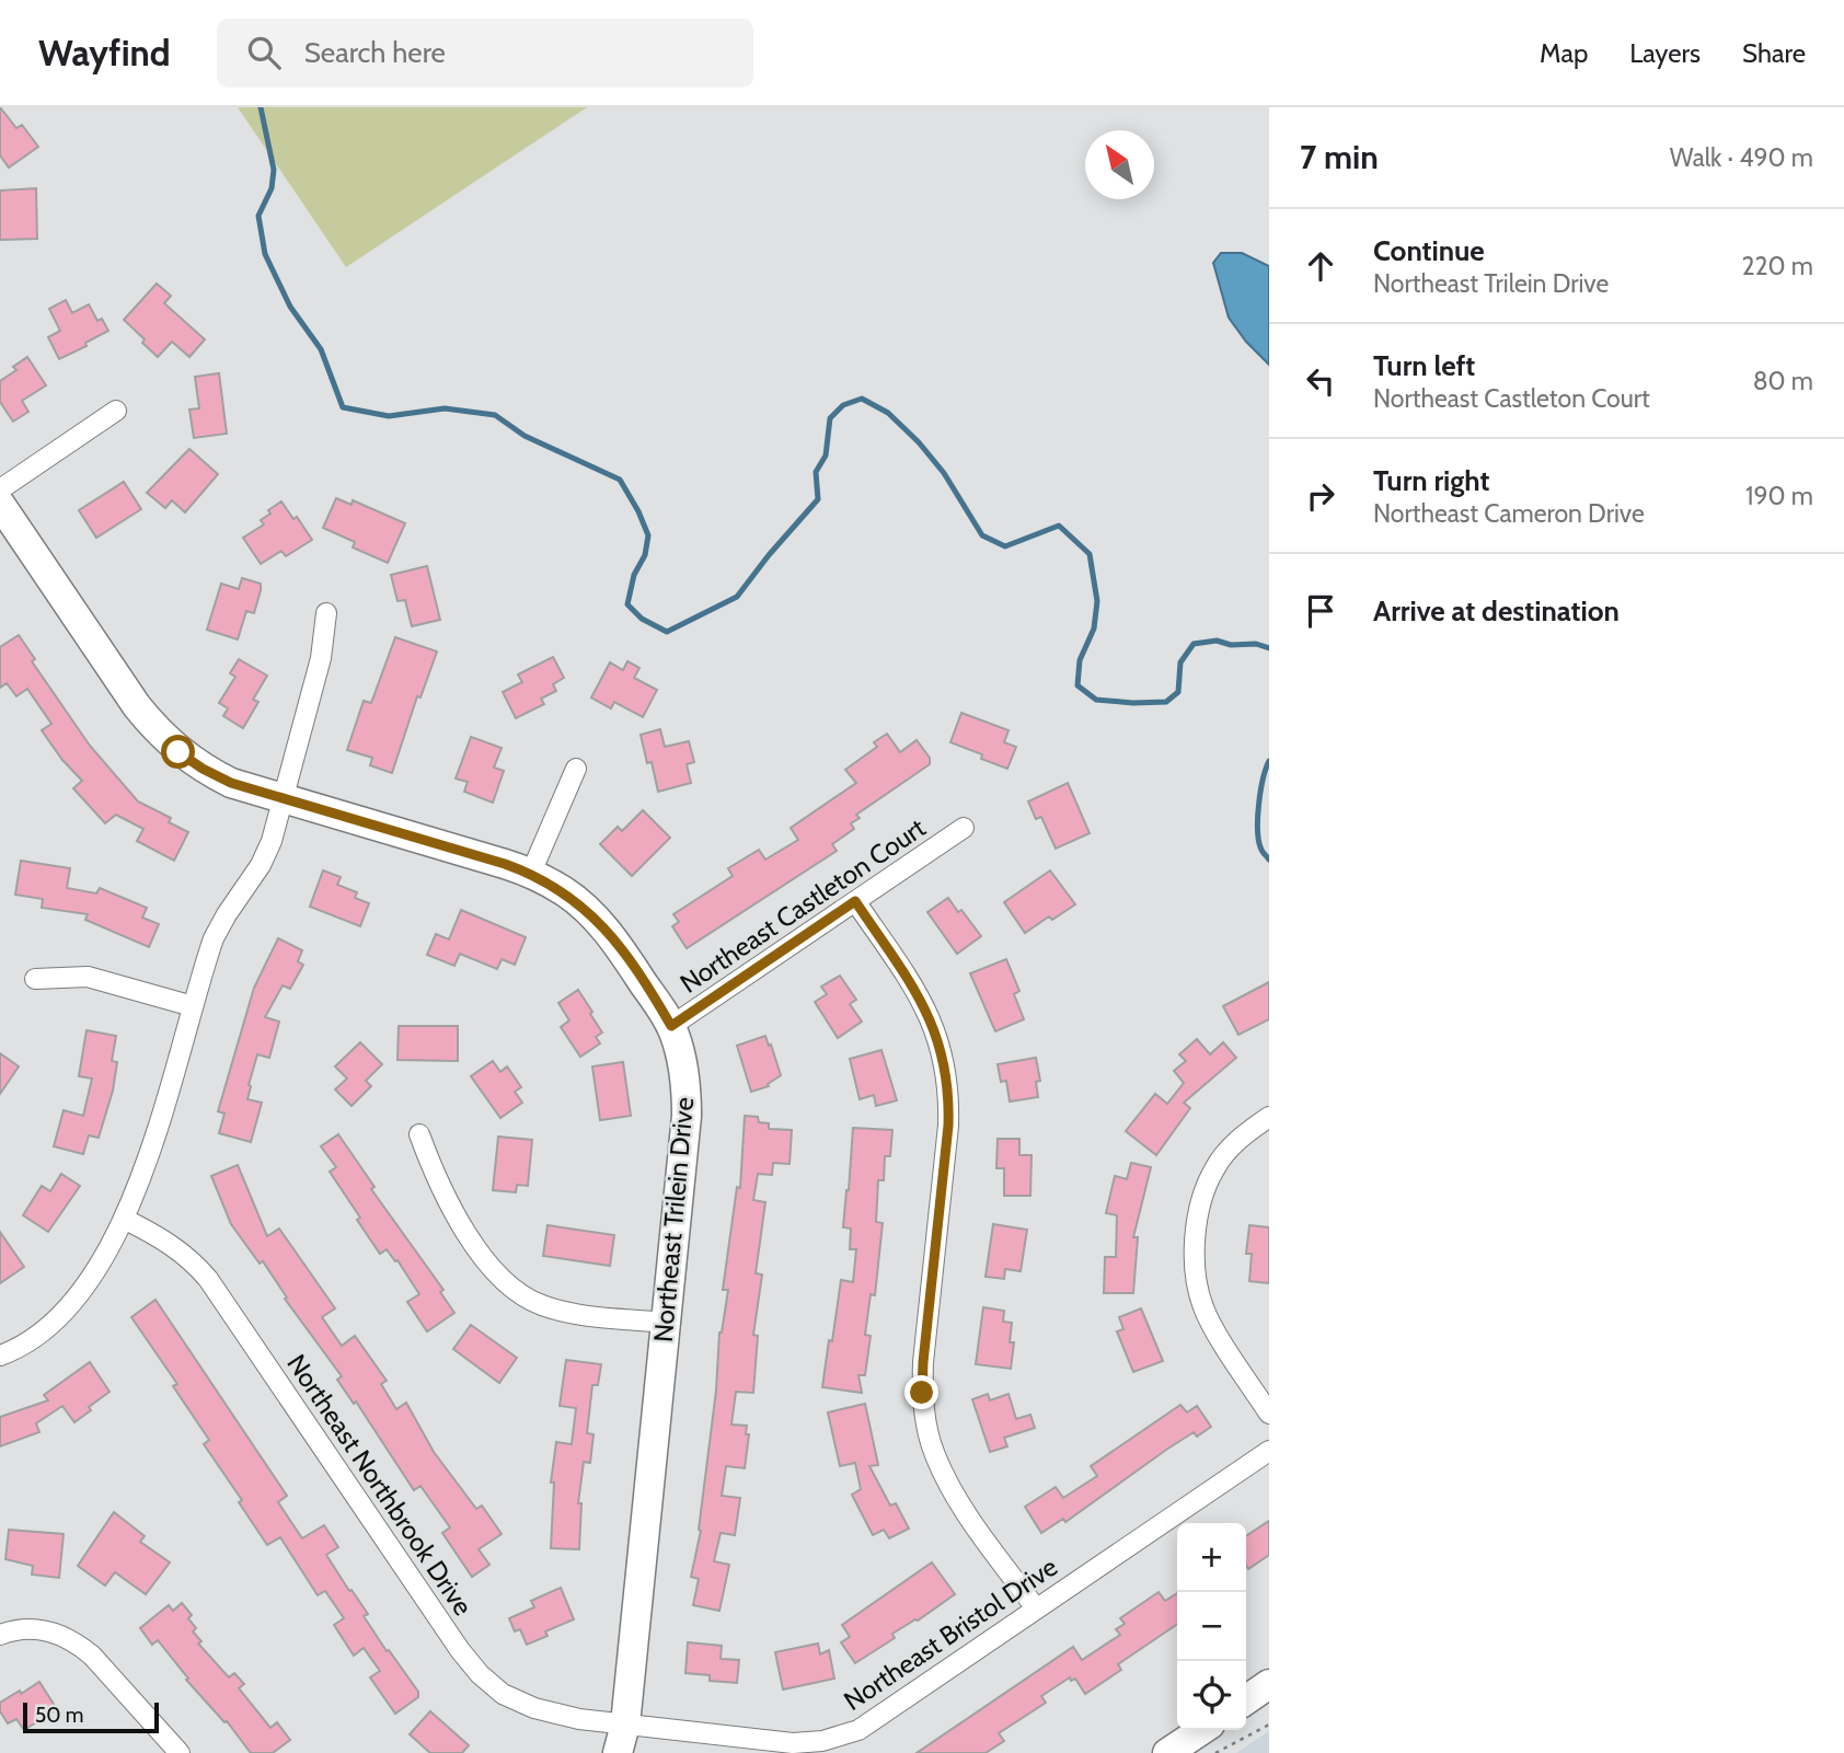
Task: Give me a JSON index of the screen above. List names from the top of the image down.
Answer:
{
  "streets": {
    "street": [
      "Northeast Castleton Court",
      "Northeast Trilein Drive",
      "Northeast Northbrook Drive",
      "Northeast Bristol Drive"
    ]
  },
  "crossings": [
    ["Northeast Castleton Court", "Northeast Trilein Drive"],
    ["Northeast Trilein Drive", "Northeast Northbrook Drive"],
    ["Northeast Trilein Drive", "Northeast Bristol Drive"],
    ["Northeast Northbrook Drive", "Northeast Bristol Drive"]
  ],
  "scale_bar": "50 m",
  "north": "top left",
  "page": {
    "header": "Wayfind",
    "search": "Search here",
    "nav": ["Map", "Layers", "Share"],
    "heading": ["7 min", "Walk · 490 m"],
    "list": [
      ["Continue", "Northeast Trilein Drive", "220 m"],
      ["Turn left", "Northeast Castleton Court", "80 m"],
      ["Turn right", "Northeast Cameron Drive", "190 m"],
      "Arrive at destination"
    ],
    "map_buttons": ["+", "−"],
    "scale": "50 m"
  }
}
